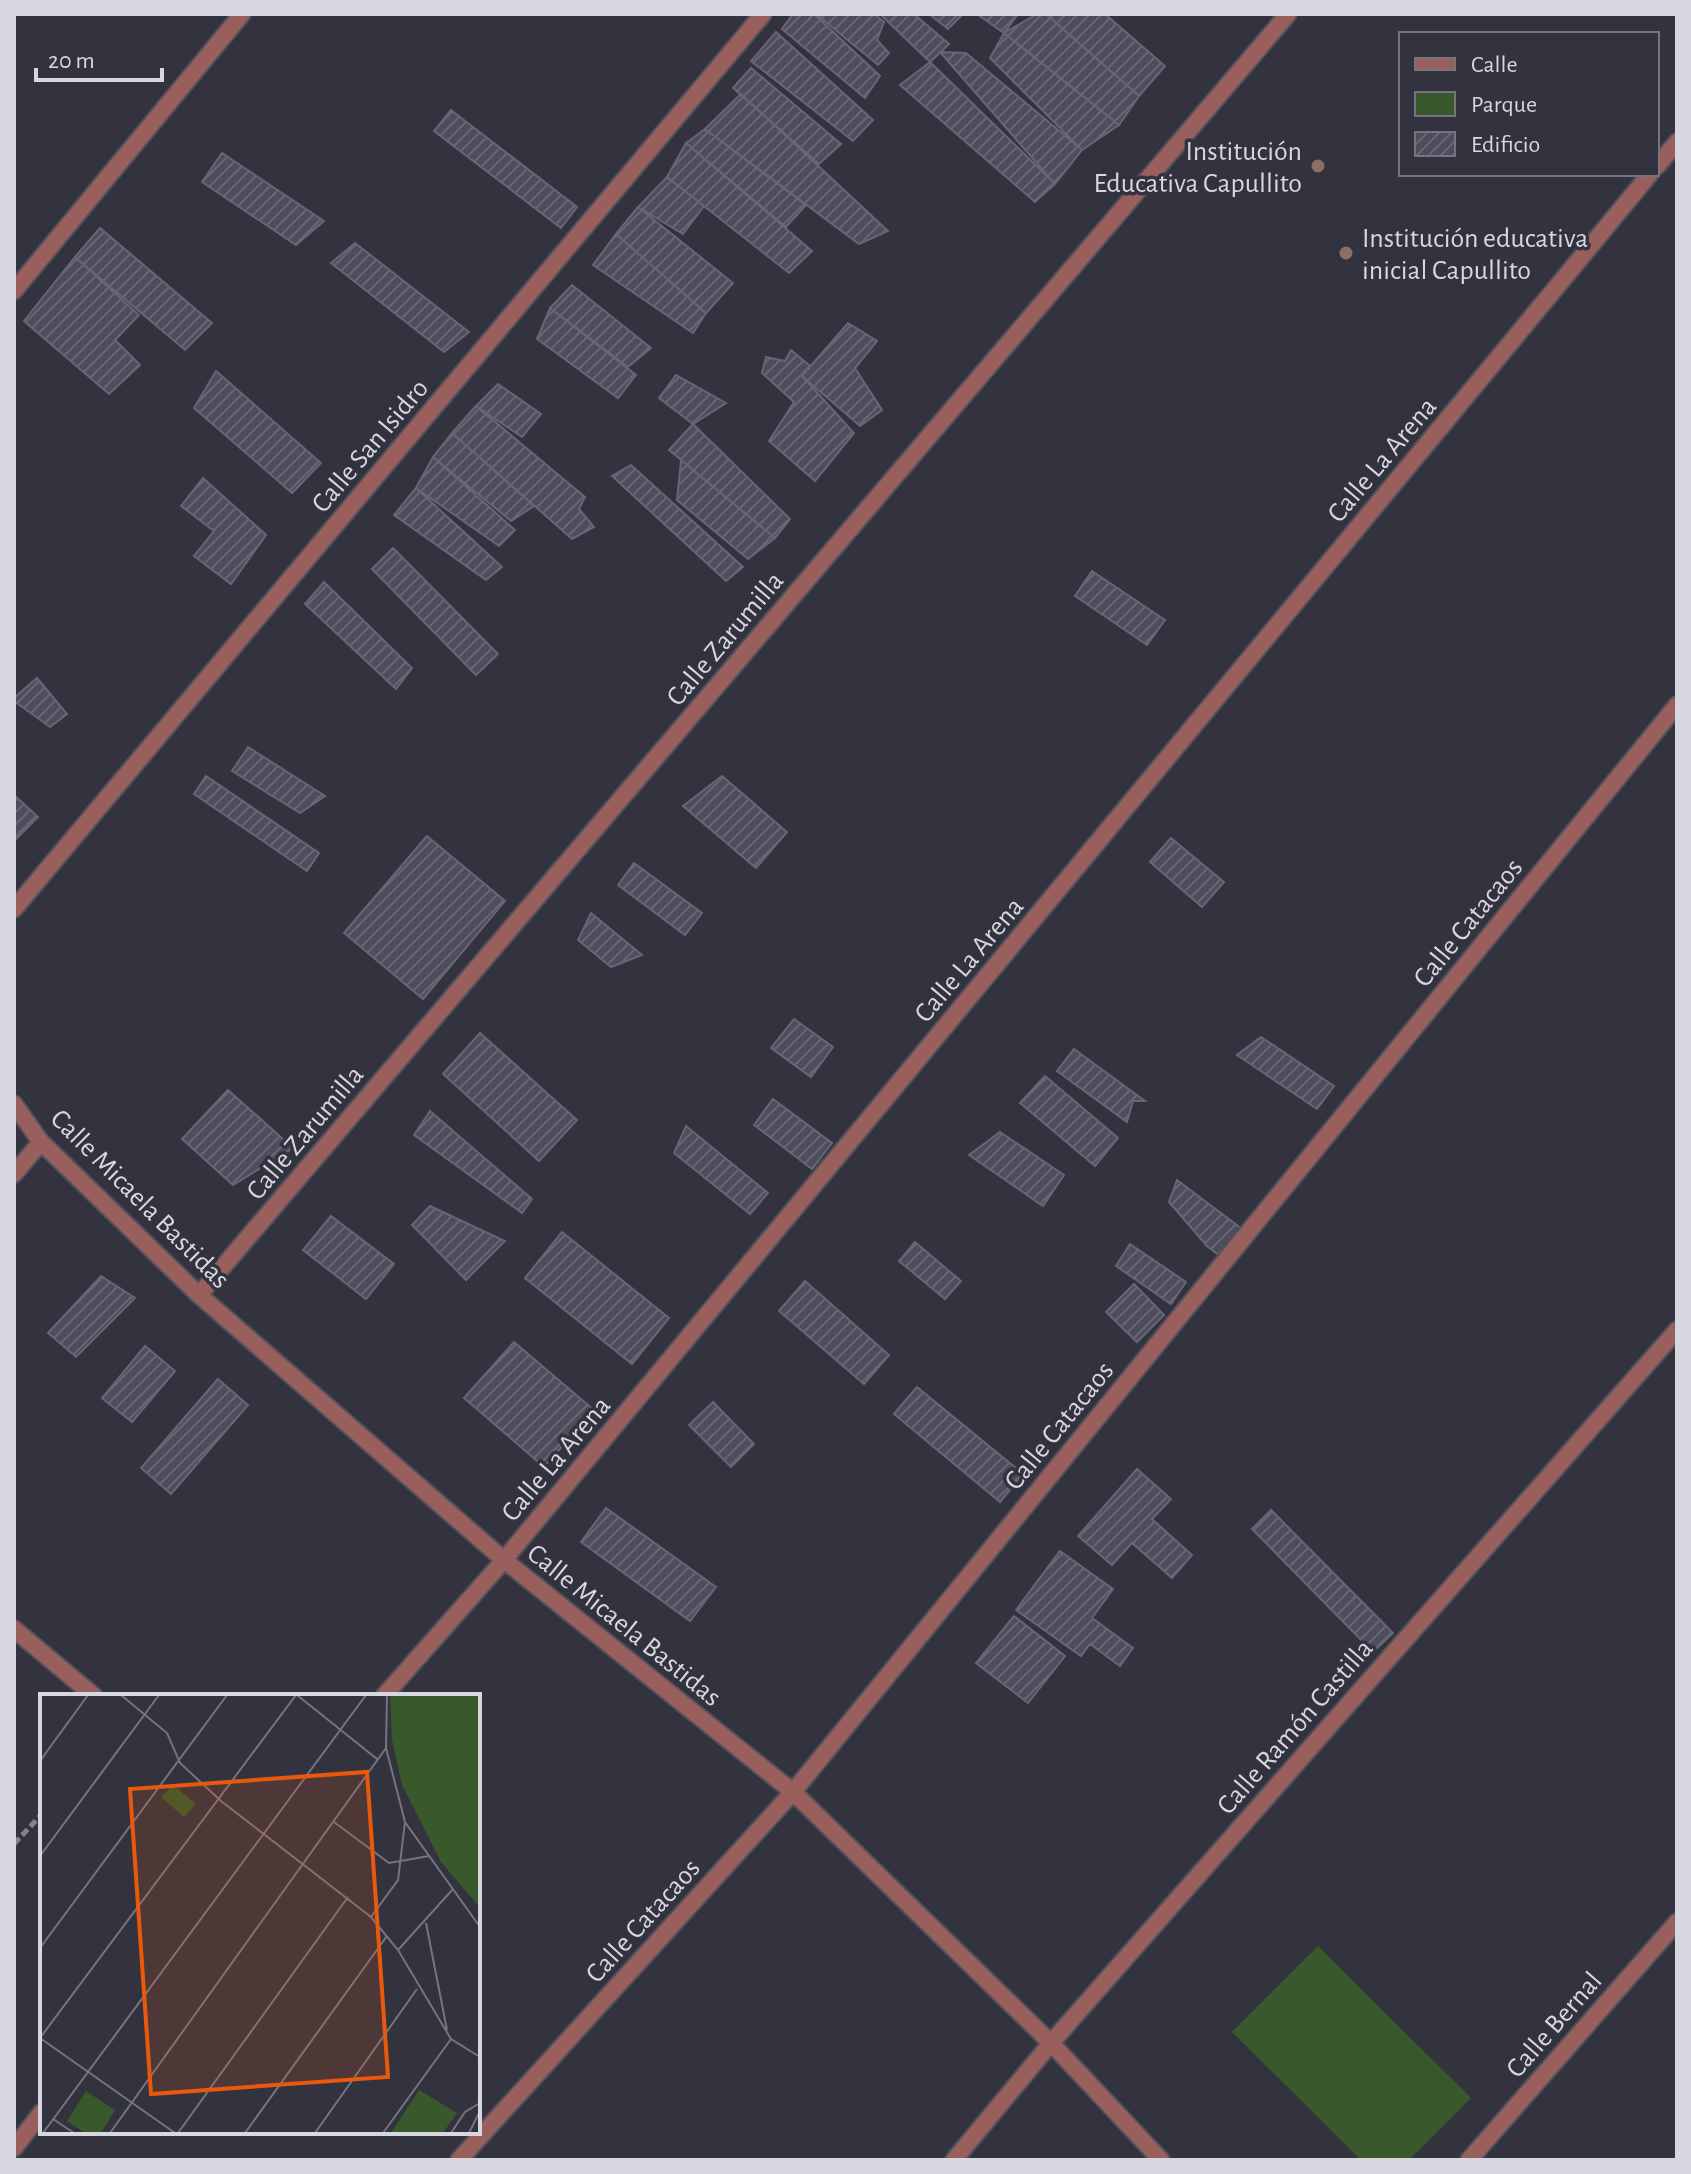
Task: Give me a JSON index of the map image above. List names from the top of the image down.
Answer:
{
  "streets": {
    "street": [
      "Calle San Isidro",
      "Calle La Arena",
      "Calle Zarumilla",
      "Calle Catacaos",
      "Calle Micaela Bastidas",
      "Calle Ramón Castilla",
      "Calle Bernal"
    ]
  },
  "crossings": [
    ["Calle La Arena", "Calle Micaela Bastidas"],
    ["Calle Zarumilla", "Calle Micaela Bastidas"],
    ["Calle Catacaos", "Calle Micaela Bastidas"],
    ["Calle Micaela Bastidas", "Calle Ramón Castilla"]
  ],
  "places": ["Institución Educativa Capullito", "Institución educativa inicial Capullito"],
  "legend": ["Calle", "Parque", "Edificio"],
  "scale_bar": "20 m"
}
